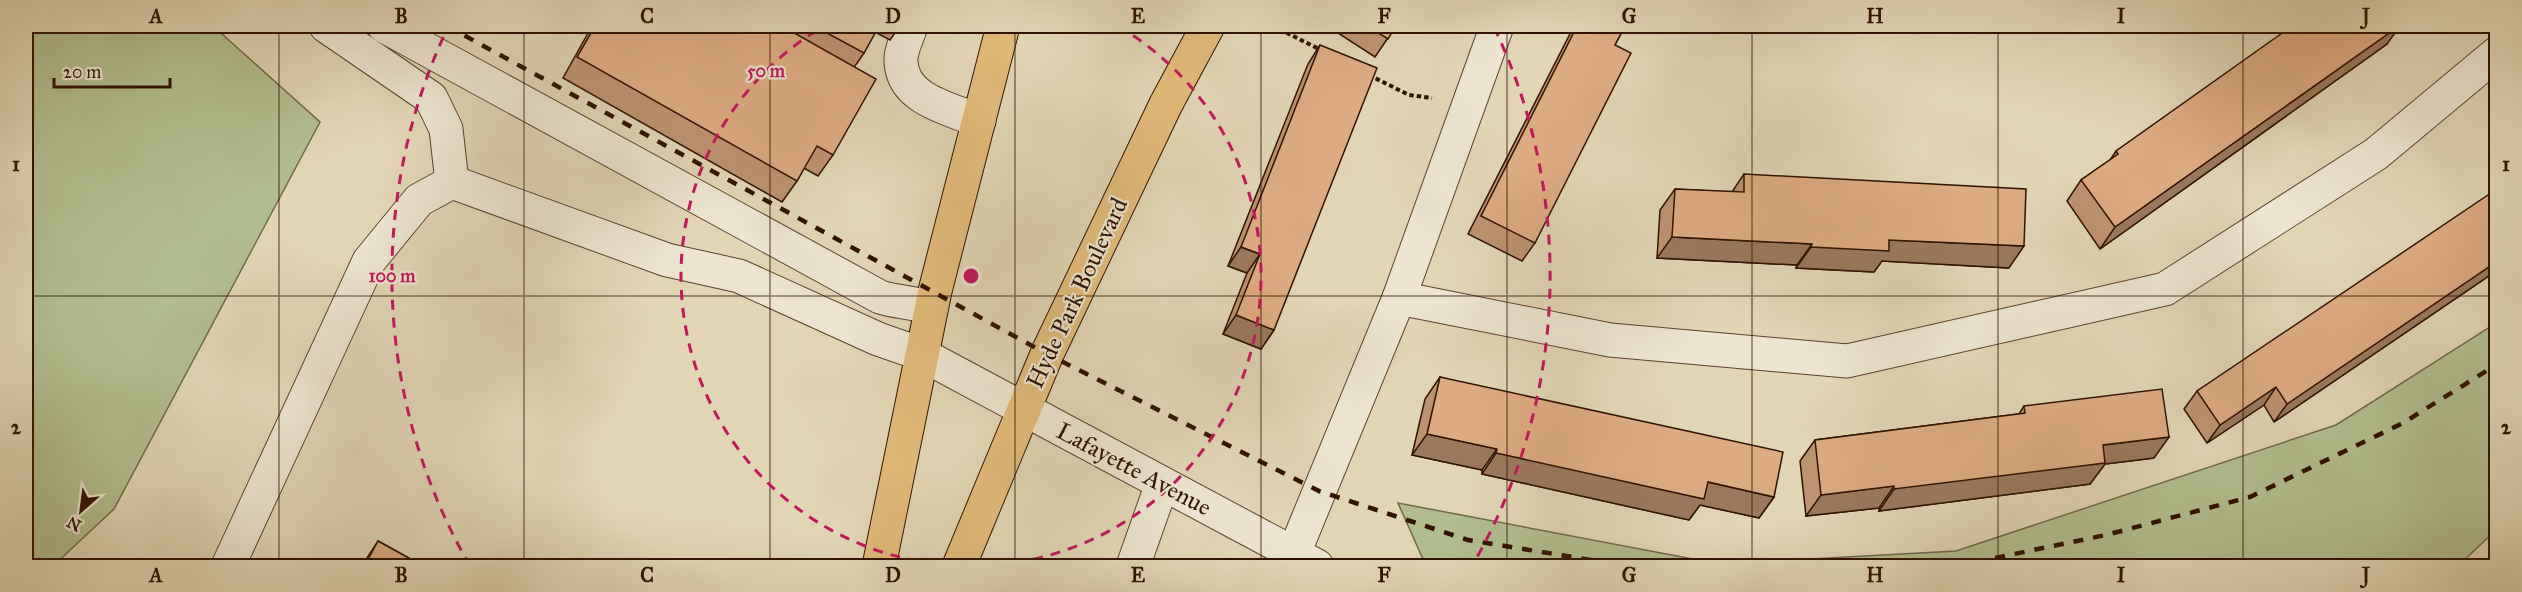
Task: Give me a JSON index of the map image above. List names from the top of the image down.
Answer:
{
  "streets": {
    "main road": ["Hyde Park Boulevard"],
    "street": ["Lafayette Avenue"]
  },
  "crossings": [
    ["Hyde Park Boulevard", "Lafayette Avenue"]
  ],
  "scale_bar": "20 m",
  "north": "bottom left",
  "grid": {
    "columns": [
      "A",
      "B",
      "C",
      "D",
      "E",
      "F",
      "G",
      "H",
      "I",
      "J"
    ],
    "rows": ["1", "2"]
  },
  "rings": ["50 m", "100 m"]
}
